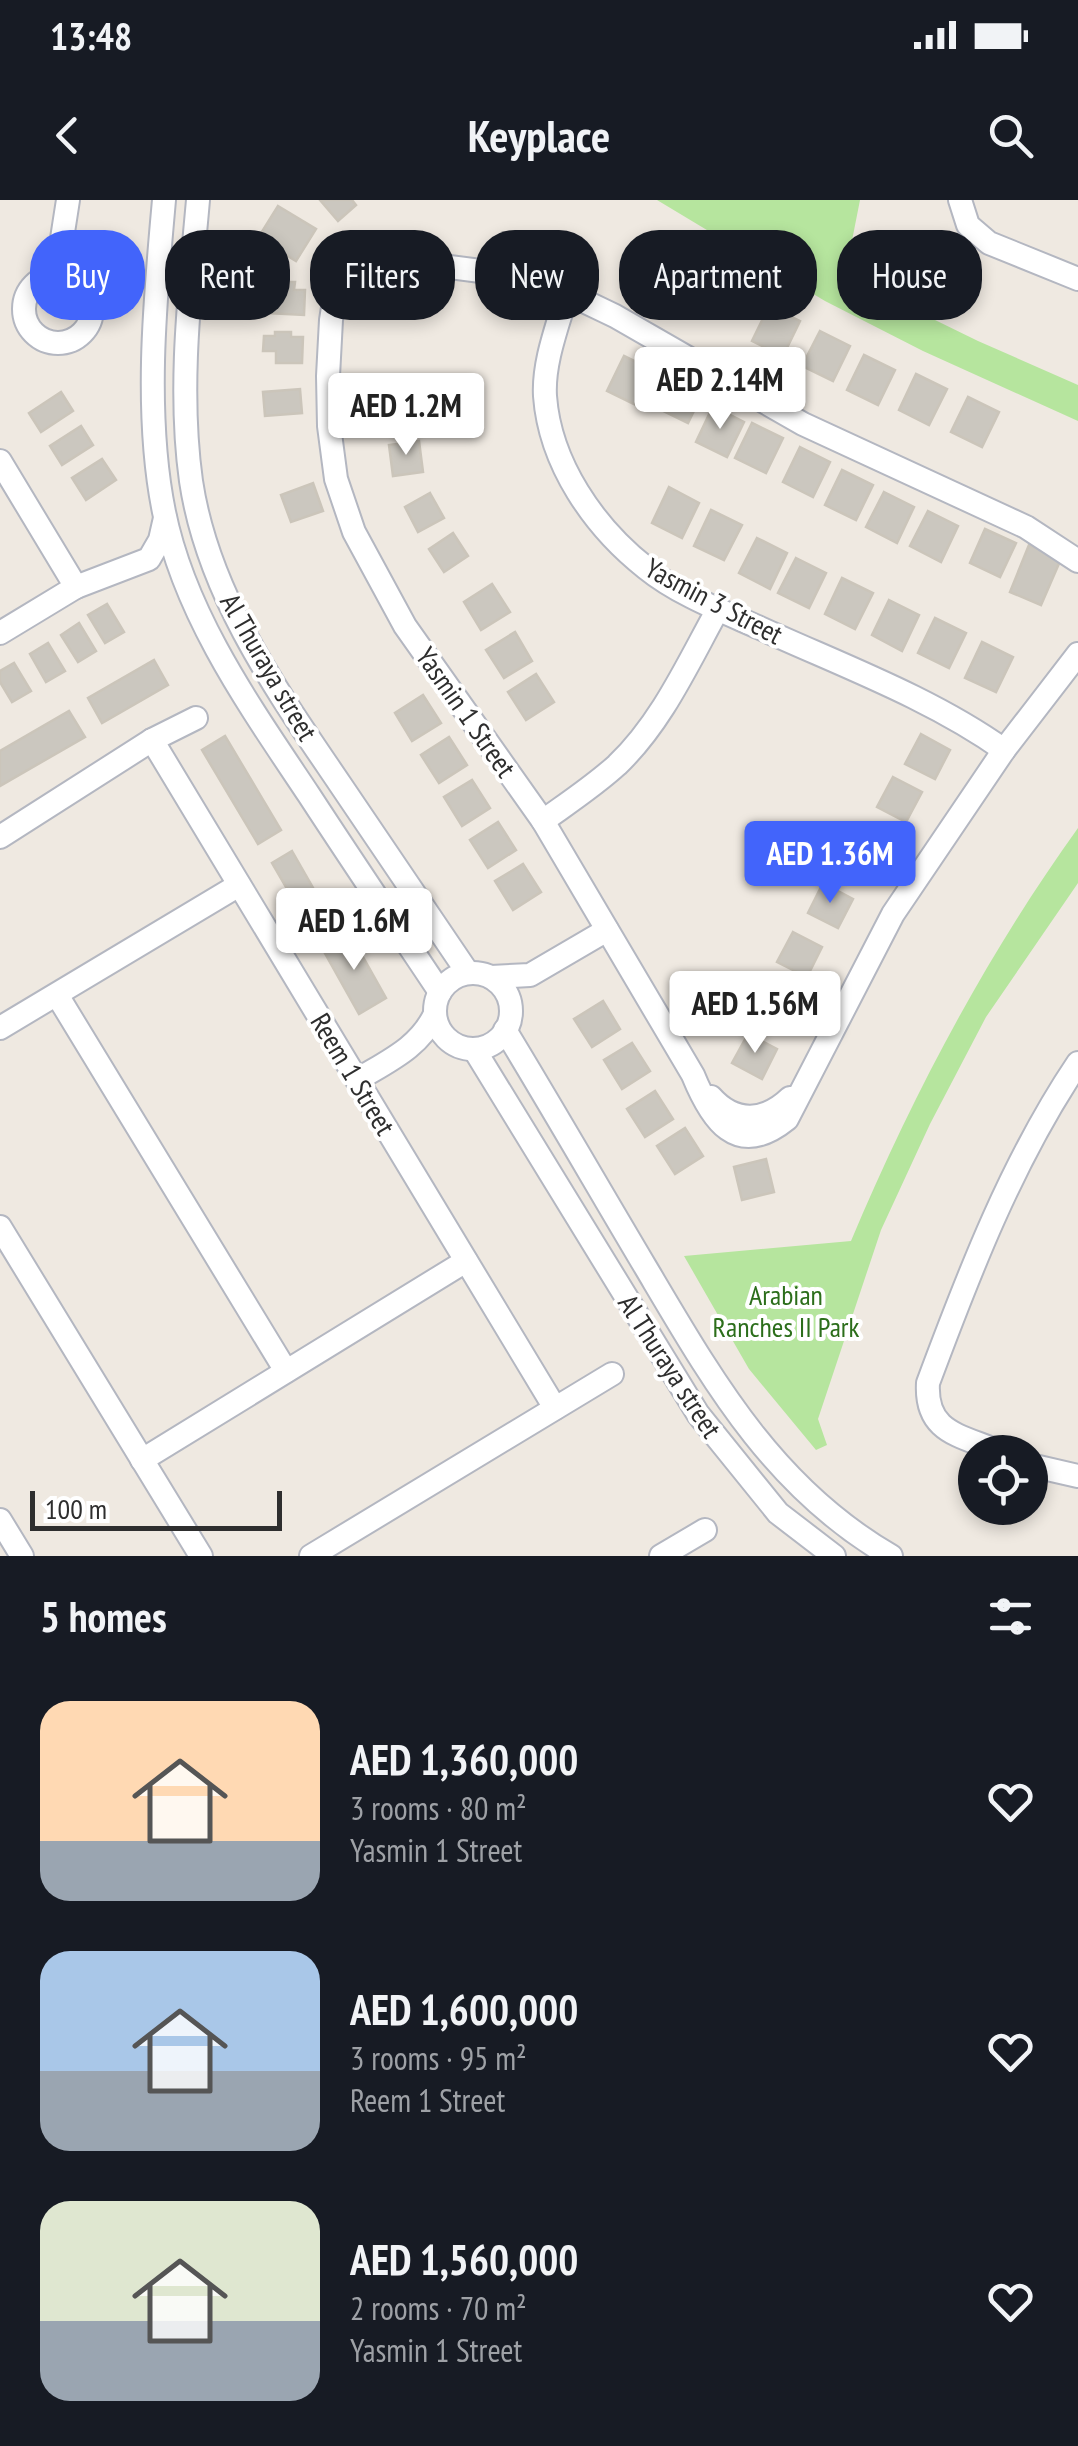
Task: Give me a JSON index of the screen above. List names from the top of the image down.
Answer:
{
  "streets": {
    "street": [
      "Yasmin 3 Street",
      "Al Thuraya street",
      "Yasmin 1 Street",
      "Reem 1 Street"
    ]
  },
  "crossings": [
    ["Yasmin 3 Street", "Yasmin 1 Street"]
  ],
  "parks": ["Arabian Ranches II Park"],
  "scale_bar": "100 m",
  "page": {
    "status": "13:48",
    "header": "Keyplace",
    "chip": [
      "Buy",
      "Rent",
      "Filters",
      "New",
      "Apartment",
      "House"
    ],
    "price": [
      "AED 2.14M",
      "AED 1.2M",
      "AED 1.36M",
      "AED 1.6M",
      "AED 1.56M"
    ],
    "scale": "100 m",
    "heading": "5 homes",
    "list": [
      {
        "name": "AED 1,360,000",
        "note": "3 rooms · 80 m² · Yasmin 1 Street"
      },
      {
        "name": "AED 1,600,000",
        "note": "3 rooms · 95 m² · Reem 1 Street"
      },
      {
        "name": "AED 1,560,000",
        "note": "2 rooms · 70 m² · Yasmin 1 Street"
      }
    ]
  }
}
